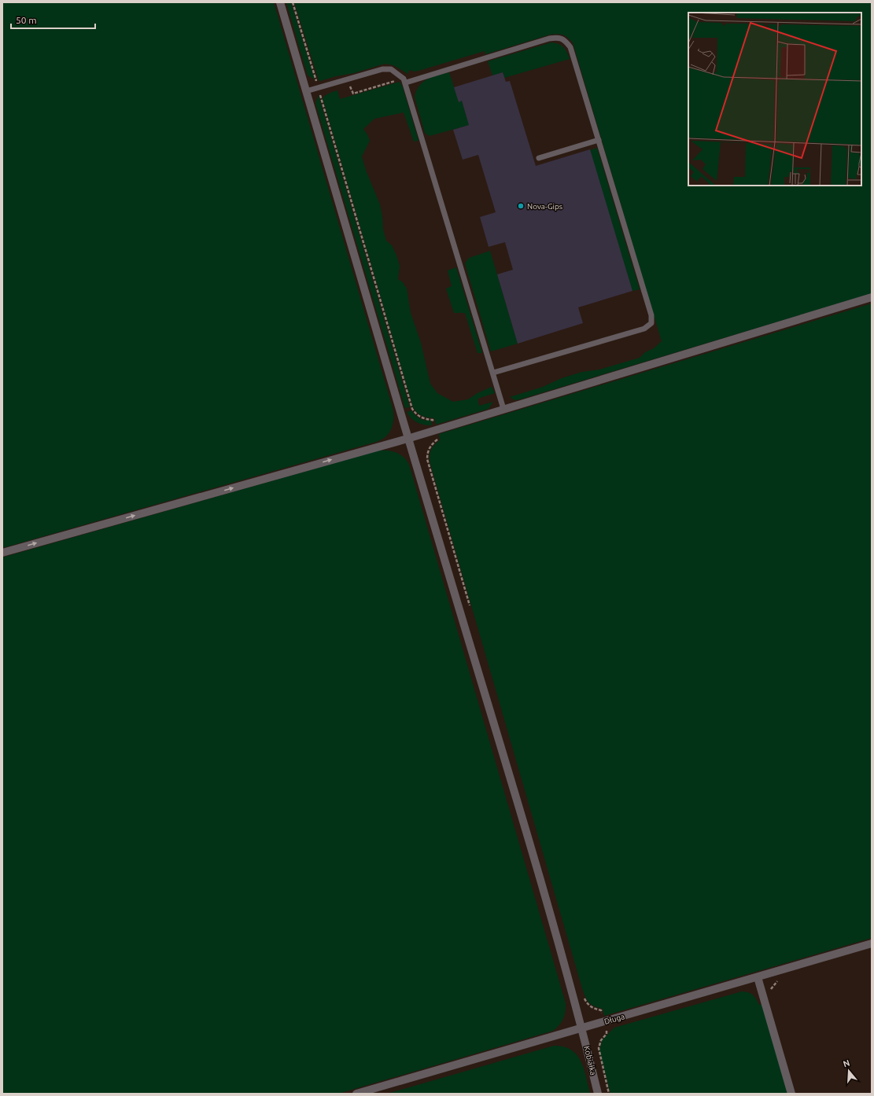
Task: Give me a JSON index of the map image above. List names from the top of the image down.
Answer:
{
  "streets": {
    "street": ["Długa", "Kobiałka"]
  },
  "crossings": [
    ["Długa", "Kobiałka"]
  ],
  "places": ["Nova-Gips"],
  "scale_bar": "50 m",
  "north": "top"
}
